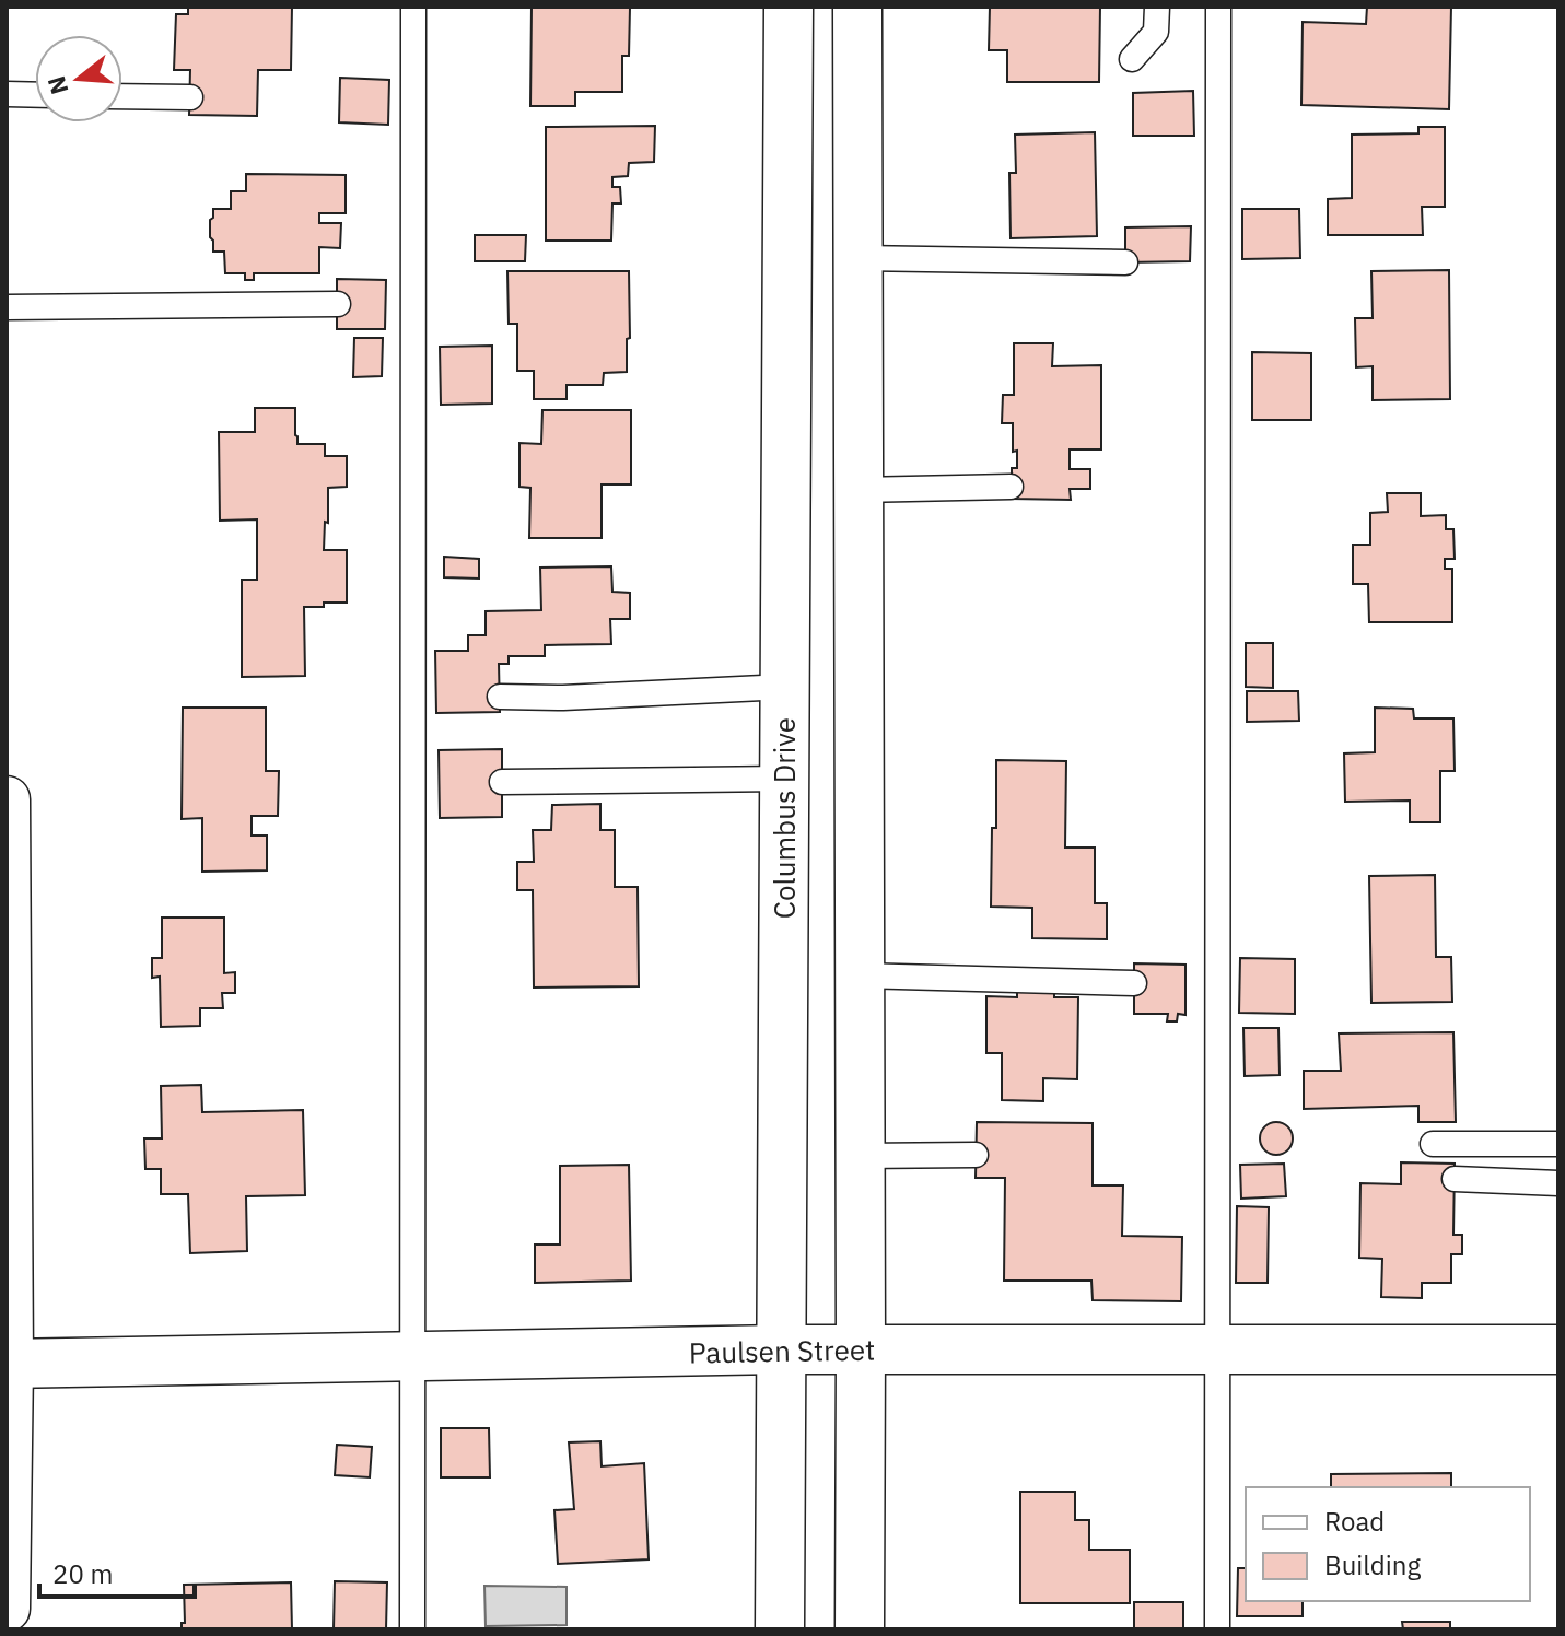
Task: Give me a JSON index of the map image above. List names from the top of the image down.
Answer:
{
  "streets": {
    "street": ["Columbus Drive", "Paulsen Street"]
  },
  "crossings": [
    ["Columbus Drive", "Paulsen Street"]
  ],
  "legend": ["Road", "Building"],
  "scale_bar": "20 m",
  "north": "left"
}
